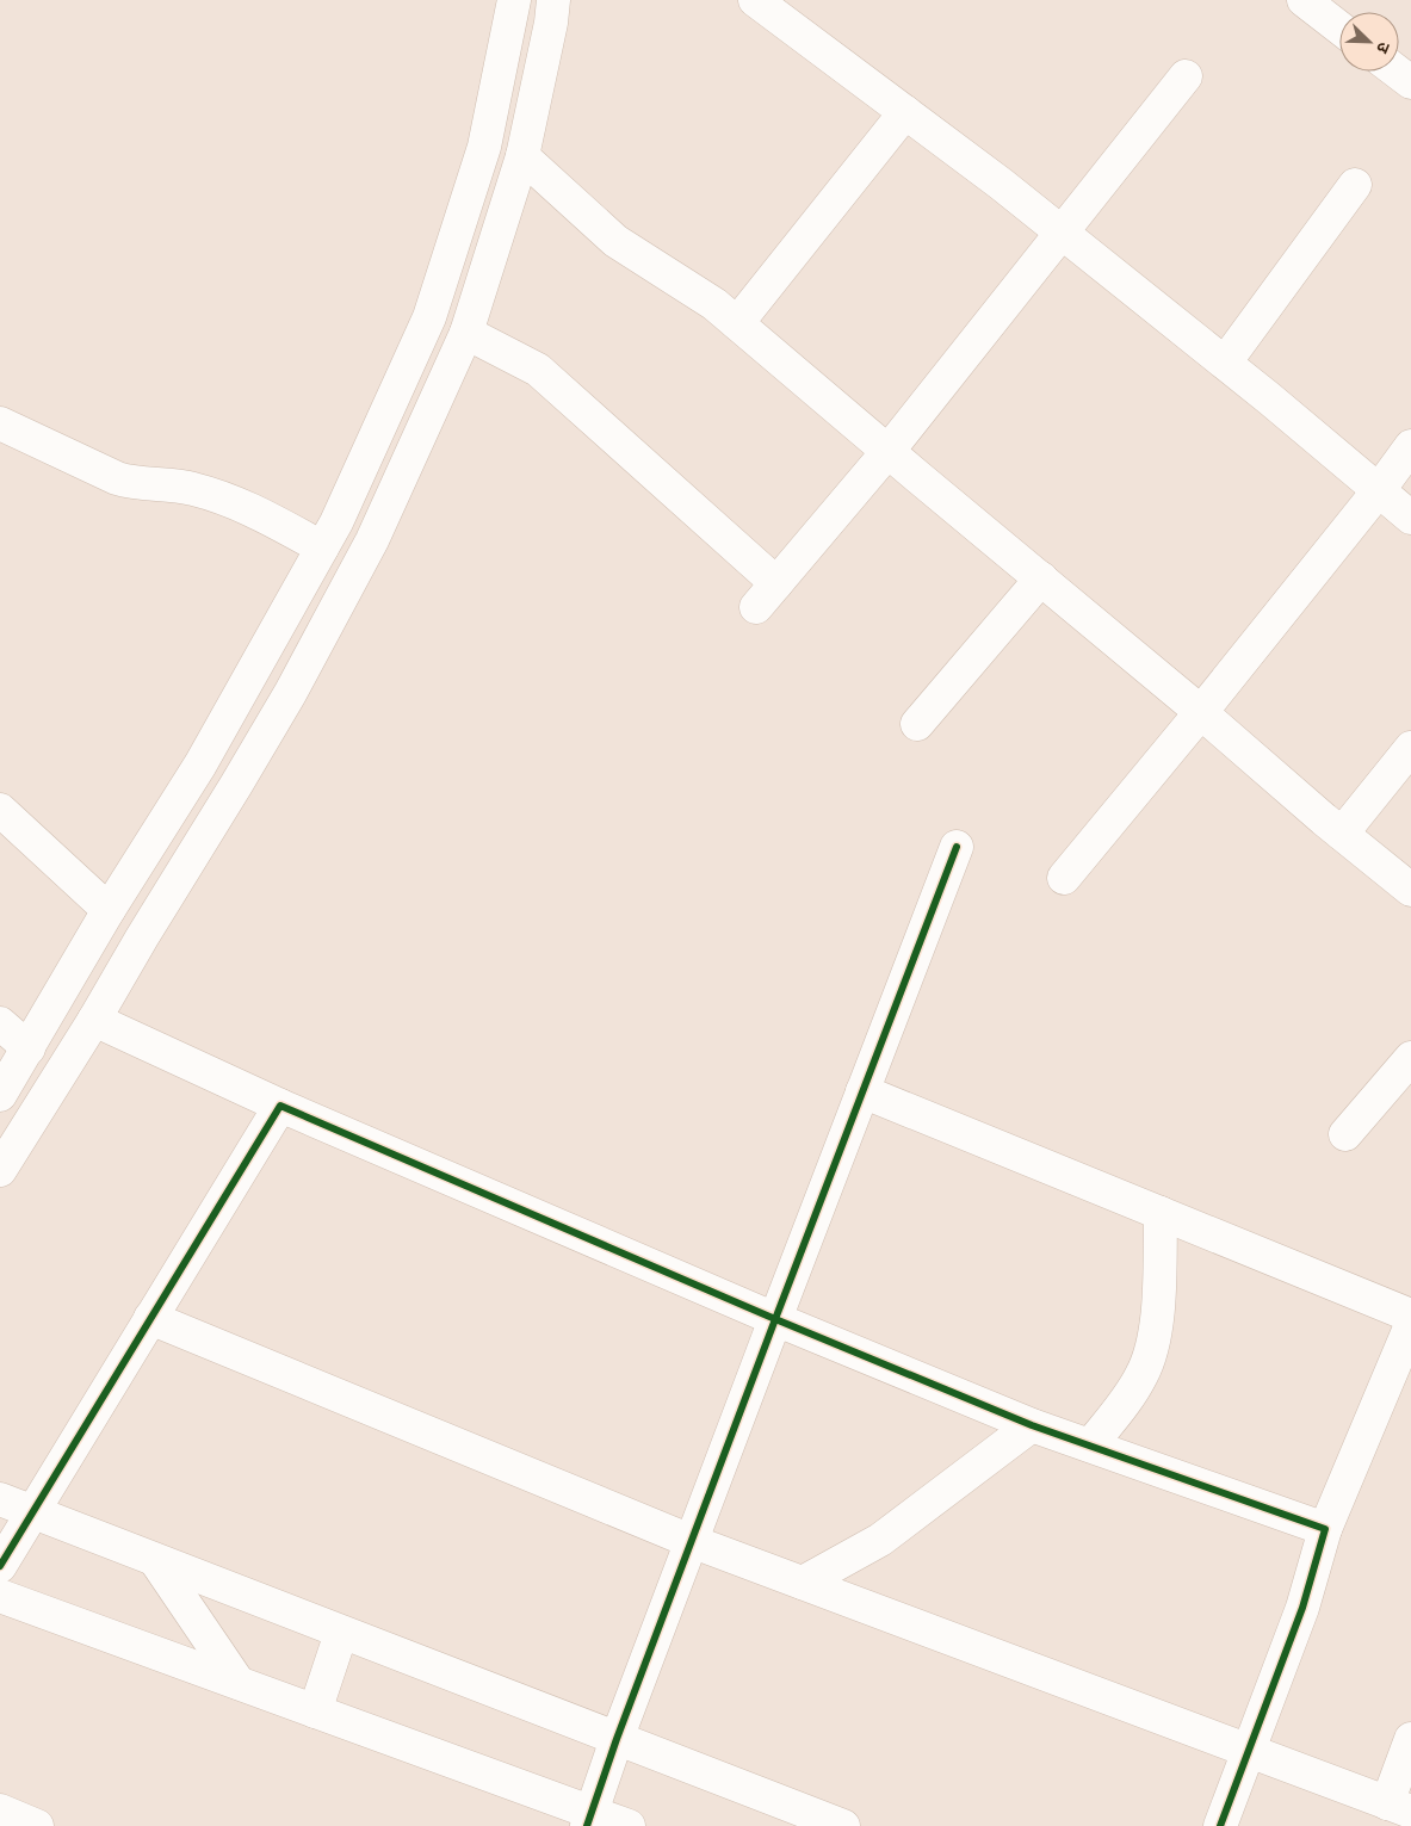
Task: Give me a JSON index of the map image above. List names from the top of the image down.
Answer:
{
  "north": "bottom right"
}
